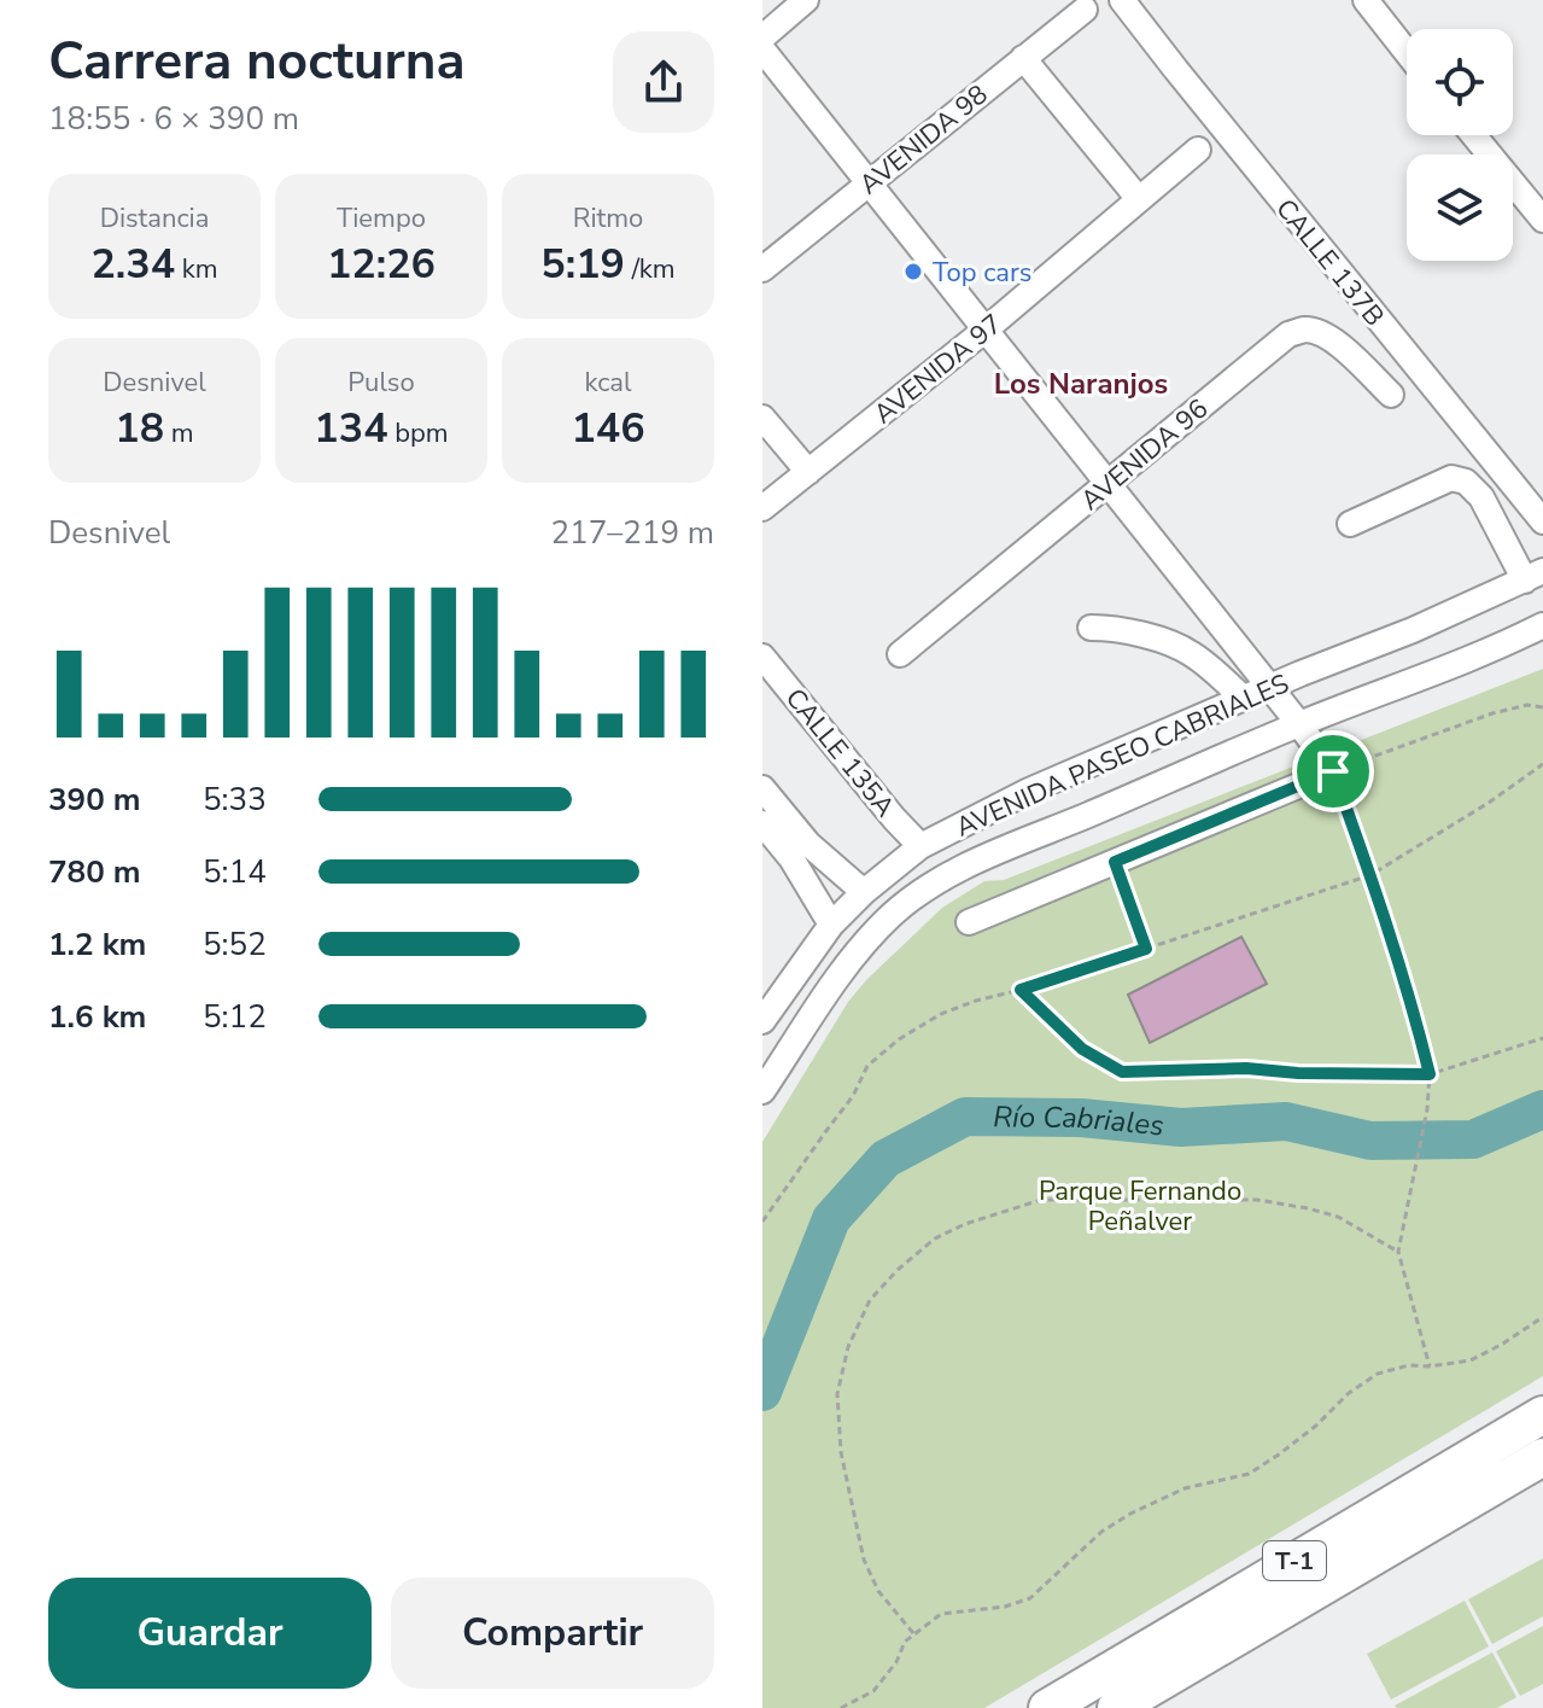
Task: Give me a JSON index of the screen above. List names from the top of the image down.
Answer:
{
  "streets": {
    "highway": ["T-1"],
    "street": [
      "AVENIDA 98",
      "CALLE 137B",
      "AVENIDA 97",
      "AVENIDA 96",
      "CALLE 135A",
      "AVENIDA PASEO CABRIALES"
    ]
  },
  "crossings": [
    ["CALLE 135A", "AVENIDA PASEO CABRIALES"]
  ],
  "districts": ["Los Naranjos"],
  "water": ["Río Cabriales"],
  "parks": ["Parque Fernando Peñalver"],
  "places": ["Top cars"],
  "page": {
    "heading": ["Carrera nocturna", "18:55 · 6 × 390 m"],
    "stats": [
      ["Distancia", "2.34 km"],
      ["Tiempo", "12:26"],
      ["Ritmo", "5:19 /km"],
      ["Desnivel", "18 m"],
      ["Pulso", "134 bpm"],
      ["kcal", "146"]
    ],
    "chart": ["Desnivel", "217–219 m"],
    "list": [
      {
        "name": "390 m",
        "note": "5:33"
      },
      {
        "name": "780 m",
        "note": "5:14"
      },
      {
        "name": "1.2 km",
        "note": "5:52"
      },
      {
        "name": "1.6 km",
        "note": "5:12"
      }
    ],
    "buttons": ["Guardar", "Compartir"]
  }
}
